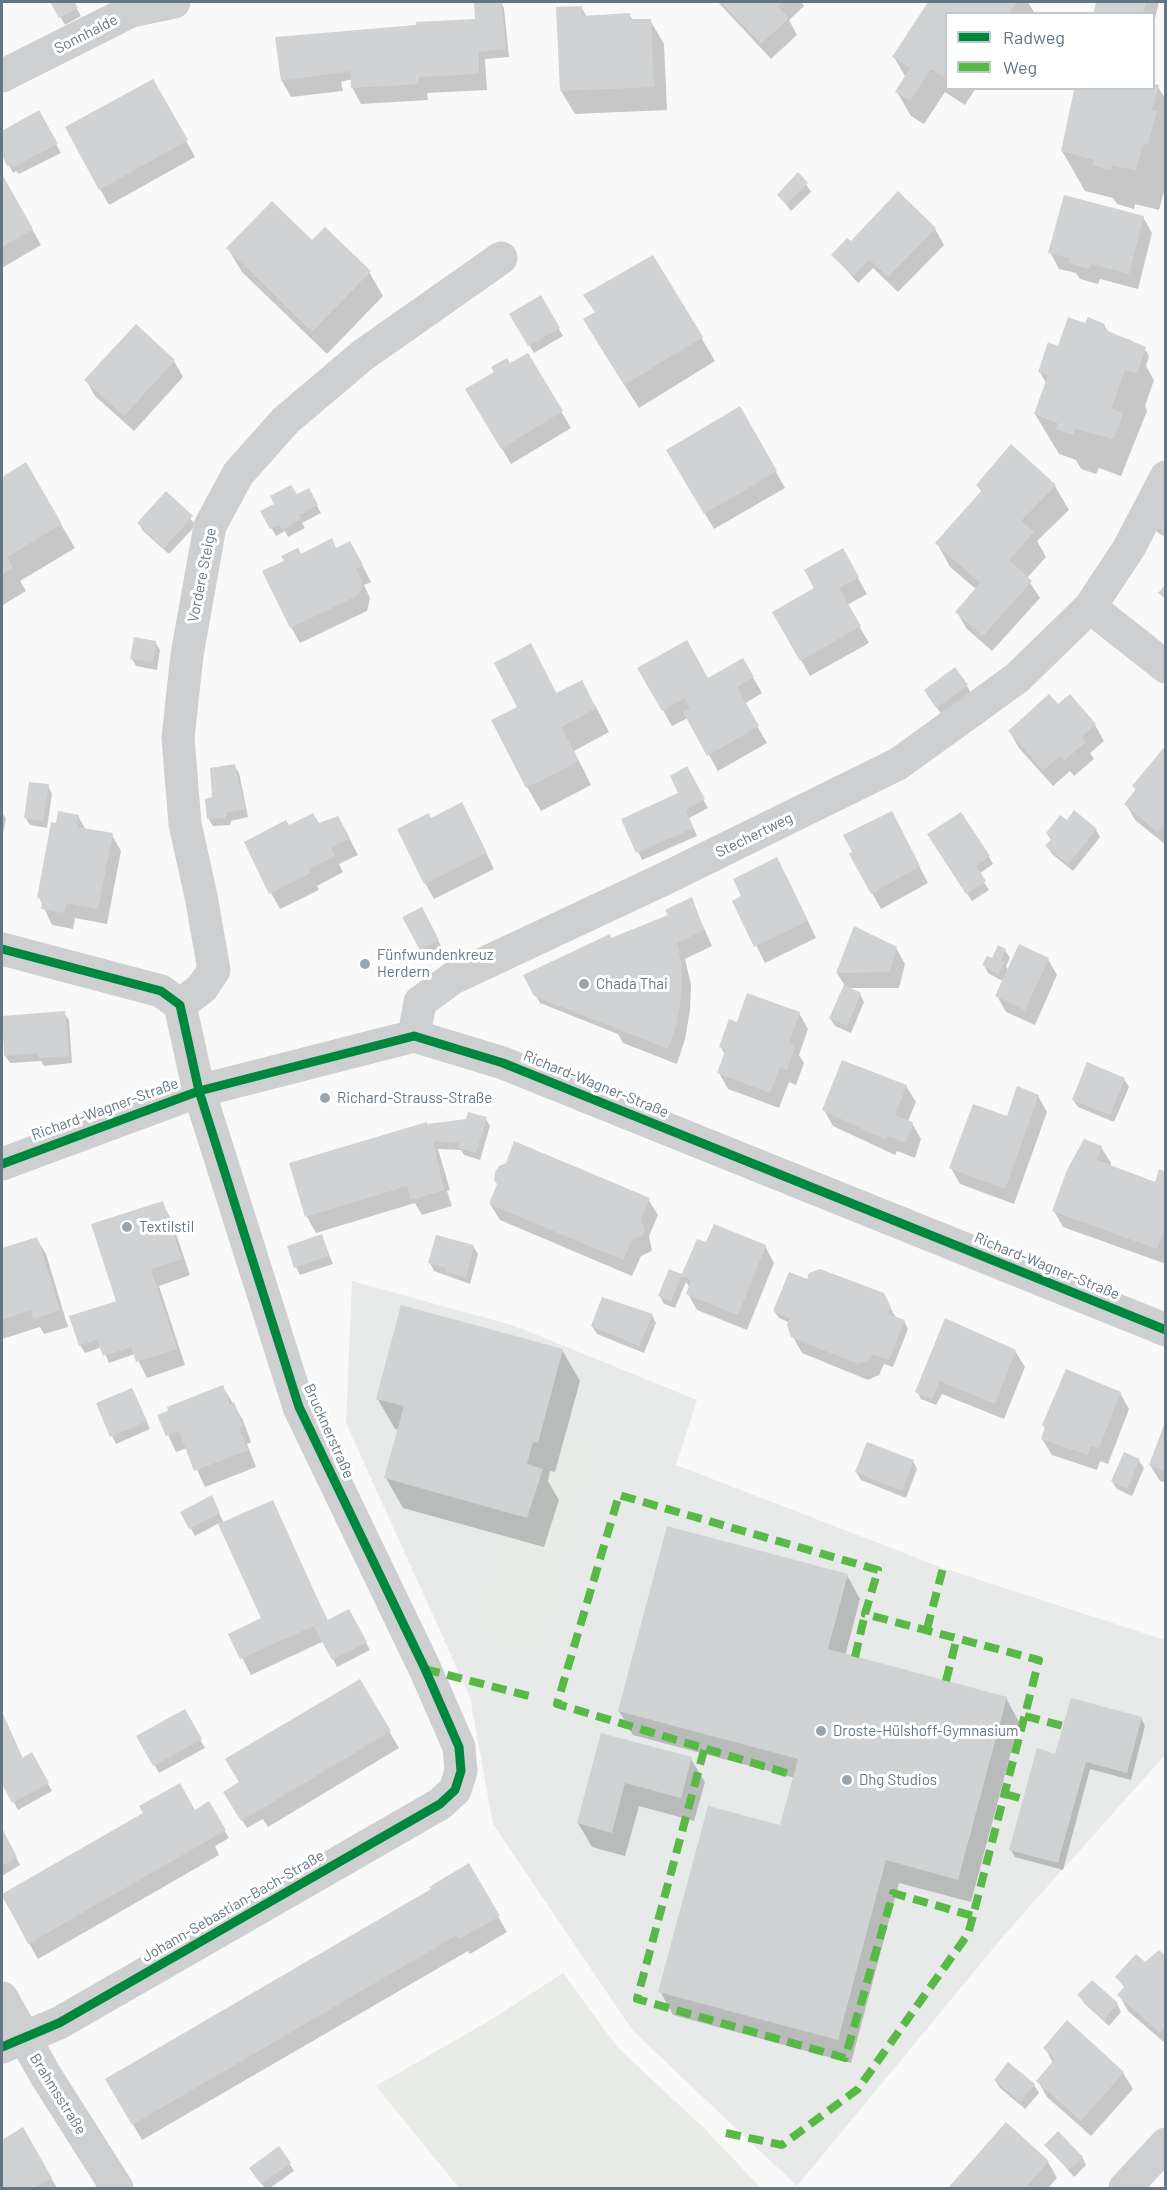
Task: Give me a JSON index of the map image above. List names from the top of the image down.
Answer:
{
  "streets": {
    "street": [
      "Sonnhalde",
      "Vordere Steige",
      "Stechertweg",
      "Richard-Wagner-Straße",
      "Brucknerstraße",
      "Johann-Sebastian-Bach-Straße",
      "Brahmsstraße"
    ]
  },
  "crossings": [
    ["Stechertweg", "Richard-Wagner-Straße"],
    ["Richard-Wagner-Straße", "Brucknerstraße"],
    ["Brucknerstraße", "Johann-Sebastian-Bach-Straße"],
    ["Johann-Sebastian-Bach-Straße", "Brahmsstraße"]
  ],
  "places": [
    "Fünfwundenkreuz Herdern",
    "Chada Thai",
    "Richard-Strauss-Straße",
    "Textilstil",
    "Droste-Hülshoff-Gymnasium",
    "Dhg Studios"
  ],
  "legend": ["Radweg", "Weg"]
}
